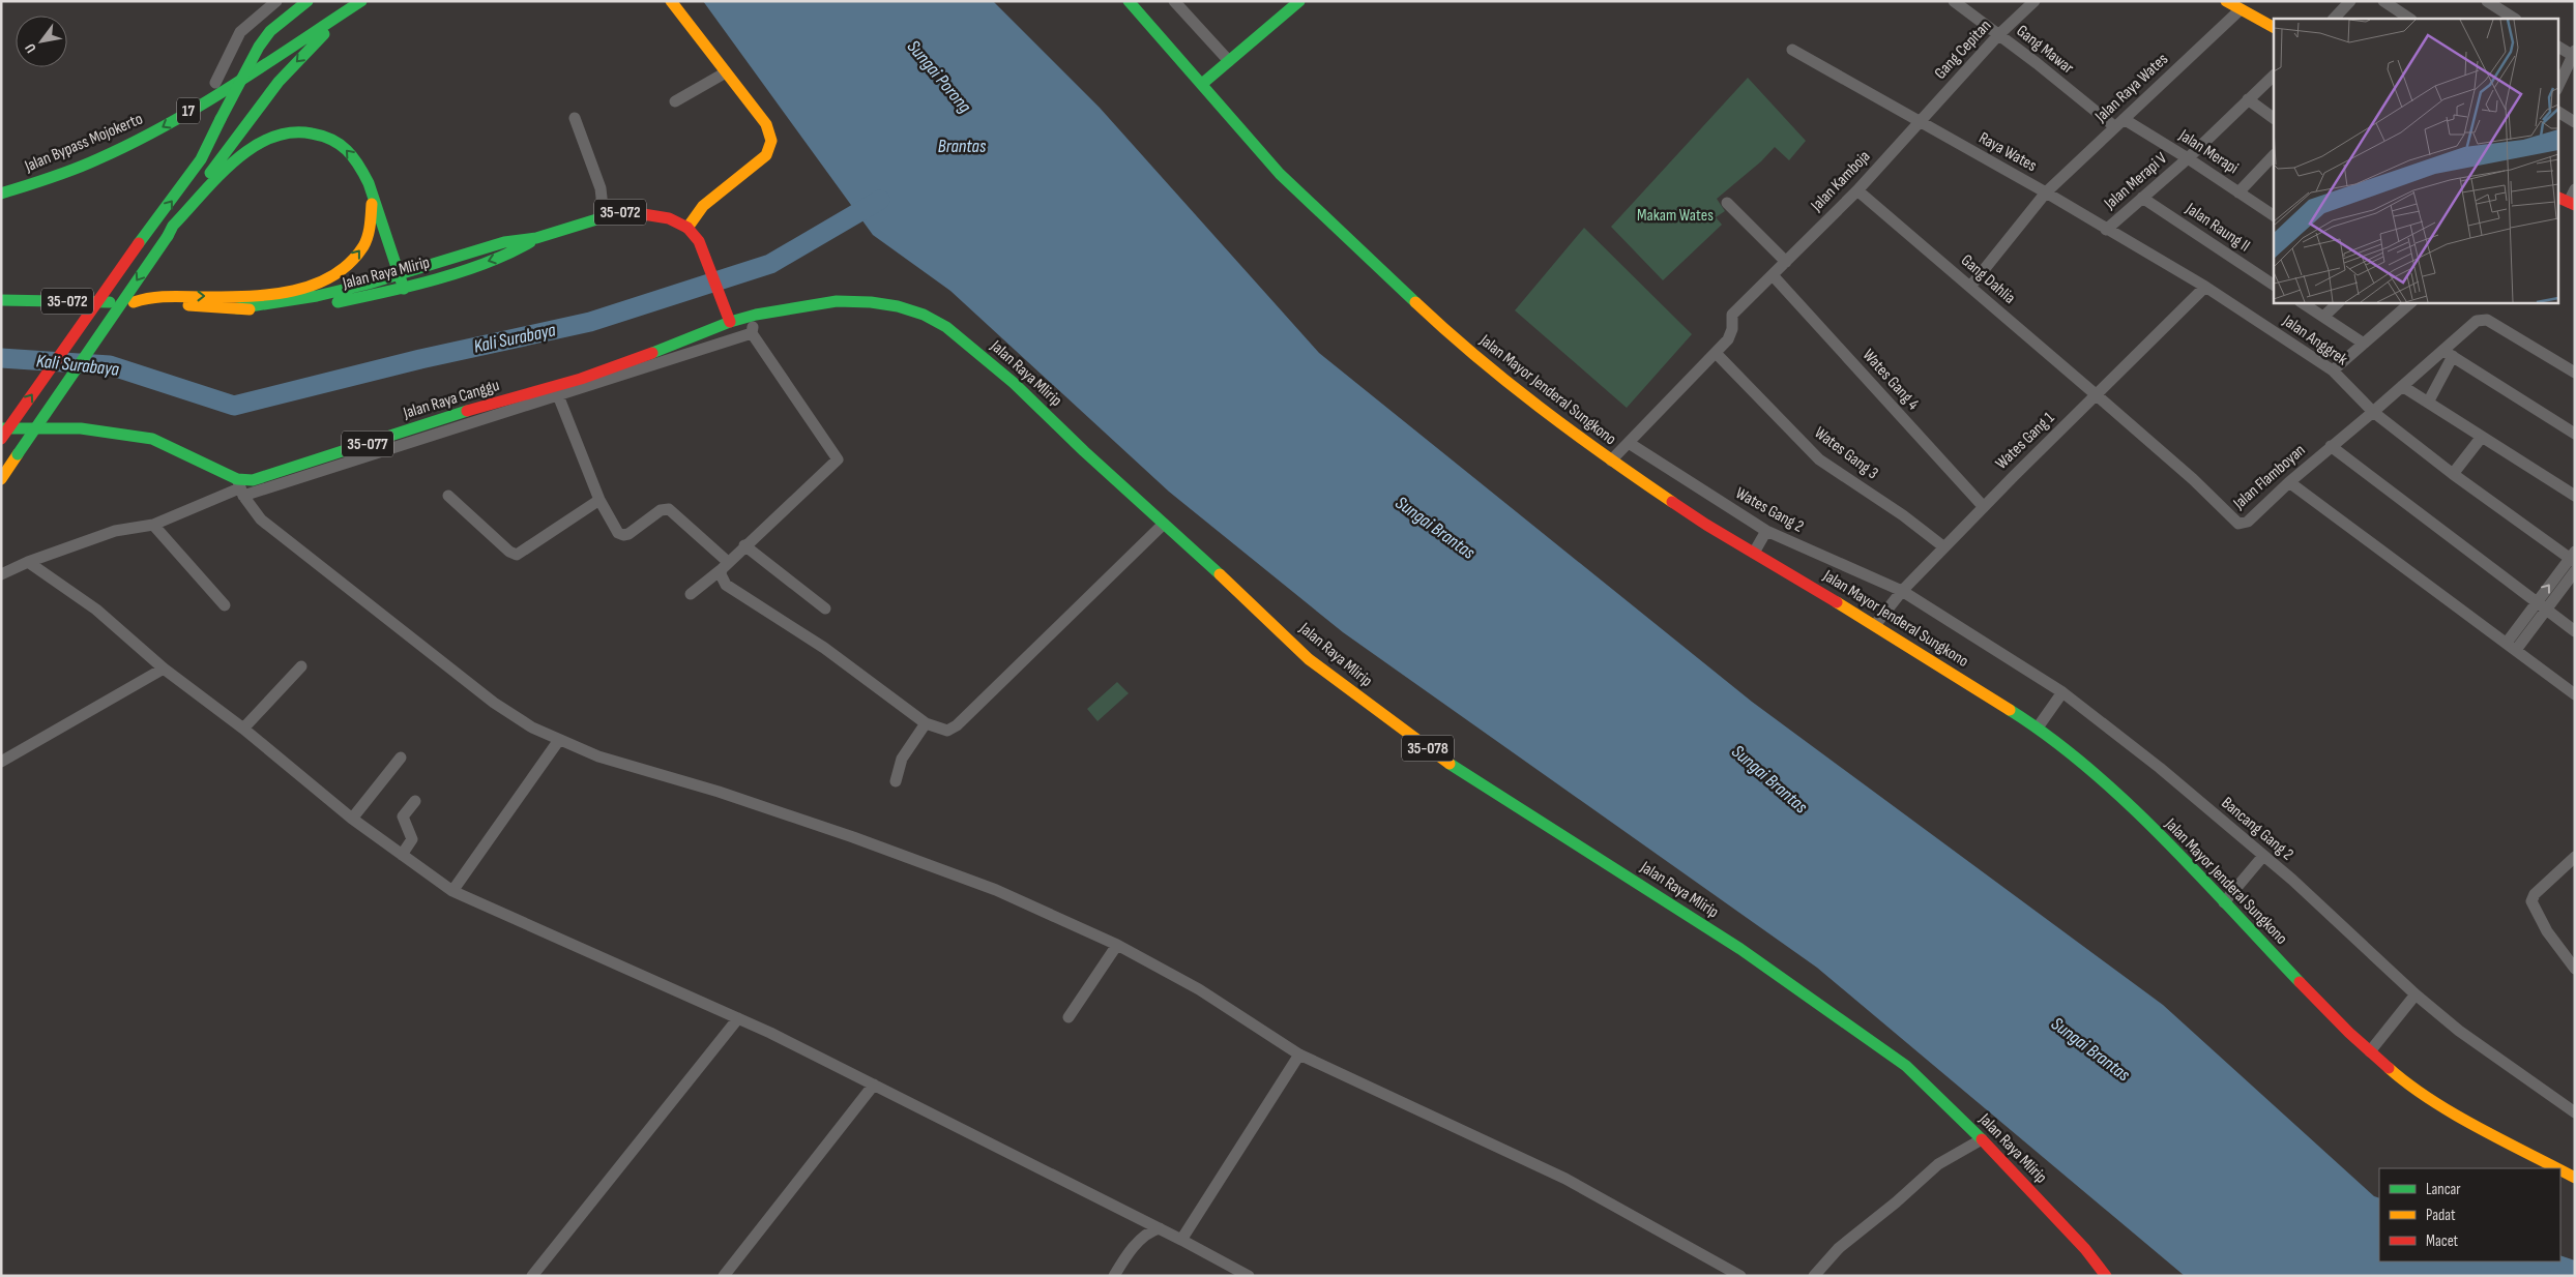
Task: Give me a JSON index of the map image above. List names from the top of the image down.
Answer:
{
  "streets": {
    "main road": [
      "17",
      "Jalan Bypass Mojokerto",
      "35-072",
      "Jalan Raya Mlirip",
      "Jalan Mayor Jenderal Sungkono",
      "Jalan Raya Canggu",
      "35-077",
      "35-078"
    ],
    "street": [
      "Gang Cepitan",
      "Gang Mawar",
      "Jalan Raya Wates",
      "Raya Wates",
      "Jalan Merapi",
      "Jalan Kamboja",
      "Jalan Merapi V",
      "Jalan Raung II",
      "Gang Dahlia",
      "Jalan Anggrek",
      "Wates Gang 4",
      "Wates Gang 1",
      "Wates Gang 3",
      "Jalan Flamboyan",
      "Wates Gang 2",
      "Bancang Gang 2"
    ]
  },
  "crossings": [
    ["Gang Cepitan", "Gang Mawar"],
    ["Gang Cepitan", "Raya Wates"],
    ["Gang Cepitan", "Jalan Kamboja"],
    ["Gang Mawar", "Jalan Raya Wates"],
    ["Gang Mawar", "Jalan Merapi"],
    ["Jalan Raya Wates", "Raya Wates"],
    ["Jalan Raya Wates", "Jalan Merapi"],
    ["Jalan Raya Wates", "Gang Dahlia"],
    ["Raya Wates", "Jalan Kamboja"],
    ["Raya Wates", "Jalan Merapi V"],
    ["Raya Wates", "Jalan Anggrek"],
    ["Raya Wates", "Wates Gang 1"],
    ["Jalan Merapi", "Jalan Merapi V"],
    ["Jalan Kamboja", "Gang Dahlia"],
    ["Jalan Kamboja", "Wates Gang 4"],
    ["Jalan Kamboja", "Jalan Mayor Jenderal Sungkono"],
    ["Jalan Kamboja", "Wates Gang 3"],
    ["Jalan Kamboja", "Wates Gang 2"],
    ["Jalan Merapi V", "Jalan Raung II"],
    ["Jalan Raya Mlirip", "Jalan Raya Canggu"],
    ["Gang Dahlia", "Wates Gang 1"],
    ["Gang Dahlia", "Jalan Flamboyan"],
    ["Jalan Anggrek", "Wates Gang 1"],
    ["Jalan Anggrek", "Jalan Flamboyan"],
    ["Wates Gang 4", "Wates Gang 1"],
    ["Jalan Mayor Jenderal Sungkono", "Wates Gang 1"],
    ["Wates Gang 1", "Wates Gang 3"],
    ["Wates Gang 1", "Jalan Flamboyan"],
    ["Wates Gang 1", "Wates Gang 2"],
    ["Wates Gang 1", "Bancang Gang 2"],
    ["Wates Gang 2", "Bancang Gang 2"]
  ],
  "water": [
    "Sungai Porong",
    "Brantas",
    "Kali Surabaya",
    "Sungai Brantas"
  ],
  "parks": ["Makam Wates"],
  "legend": ["Lancar", "Padat", "Macet"],
  "north": "bottom left"
}
